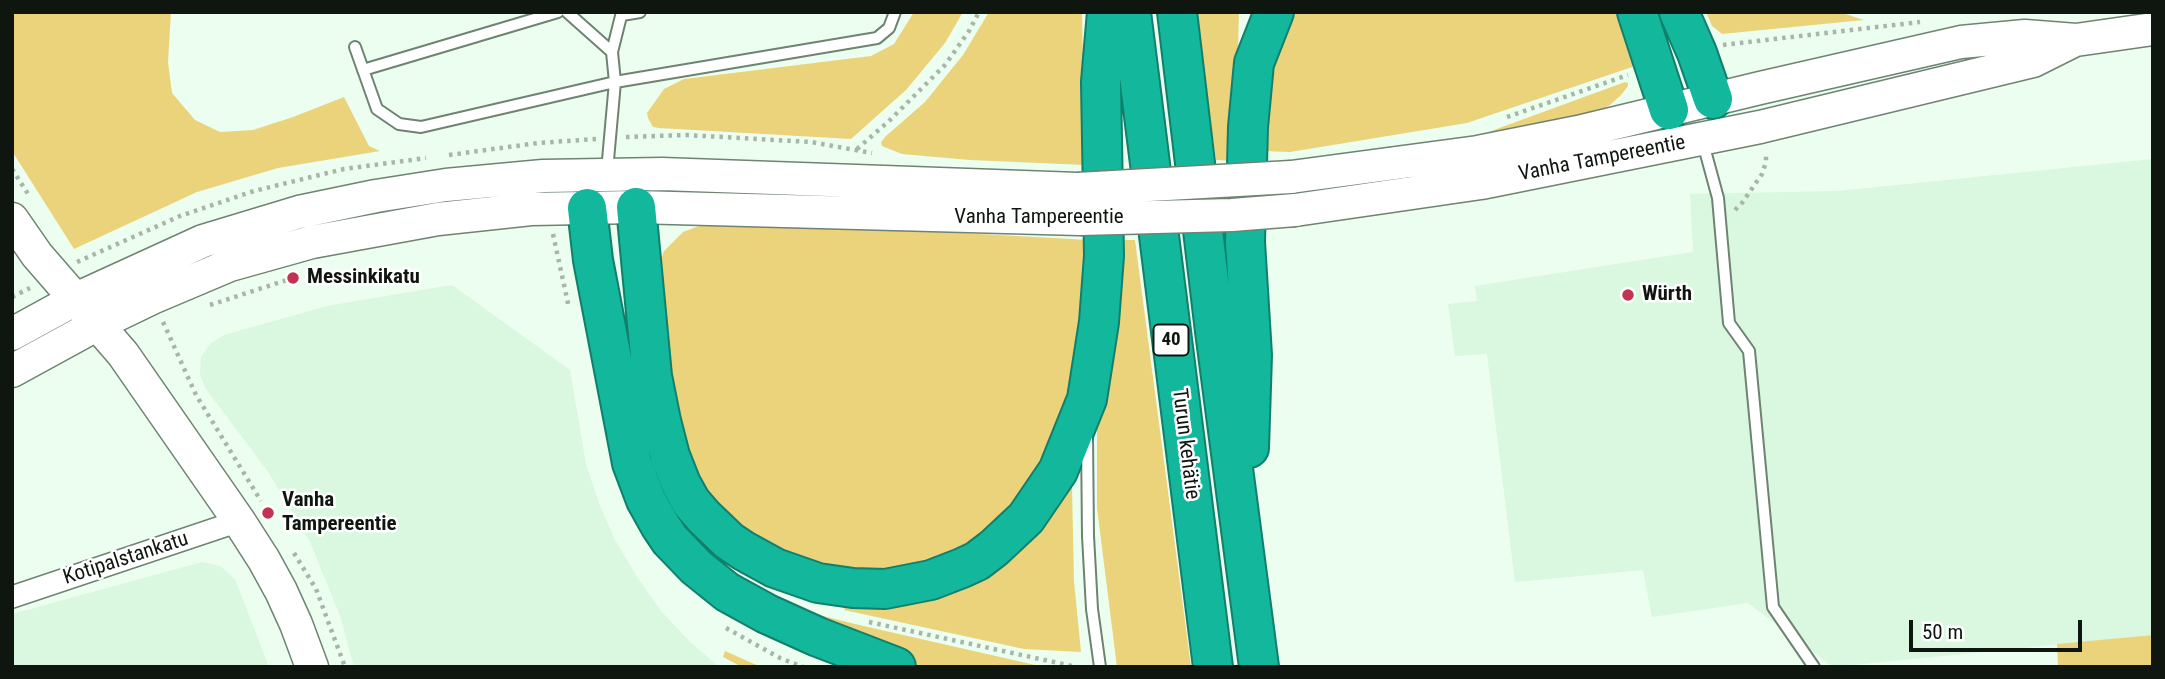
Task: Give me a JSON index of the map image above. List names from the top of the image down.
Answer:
{
  "streets": {
    "highway": ["40", "Turun kehätie"],
    "main road": ["Vanha Tampereentie"],
    "street": ["Kotipalstankatu"]
  },
  "places": ["Messinkikatu", "Würth", "Vanha Tampereentie"],
  "scale_bar": "50 m"
}
